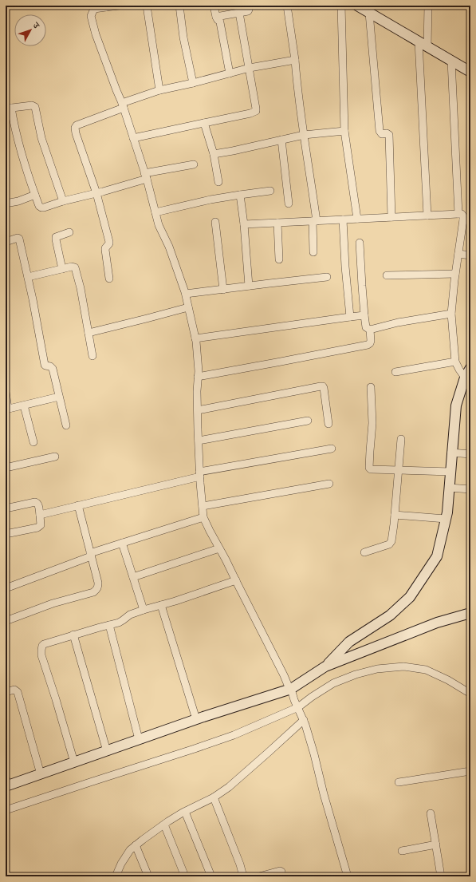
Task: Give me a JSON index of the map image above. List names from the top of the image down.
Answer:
{
  "north": "top right"
}
